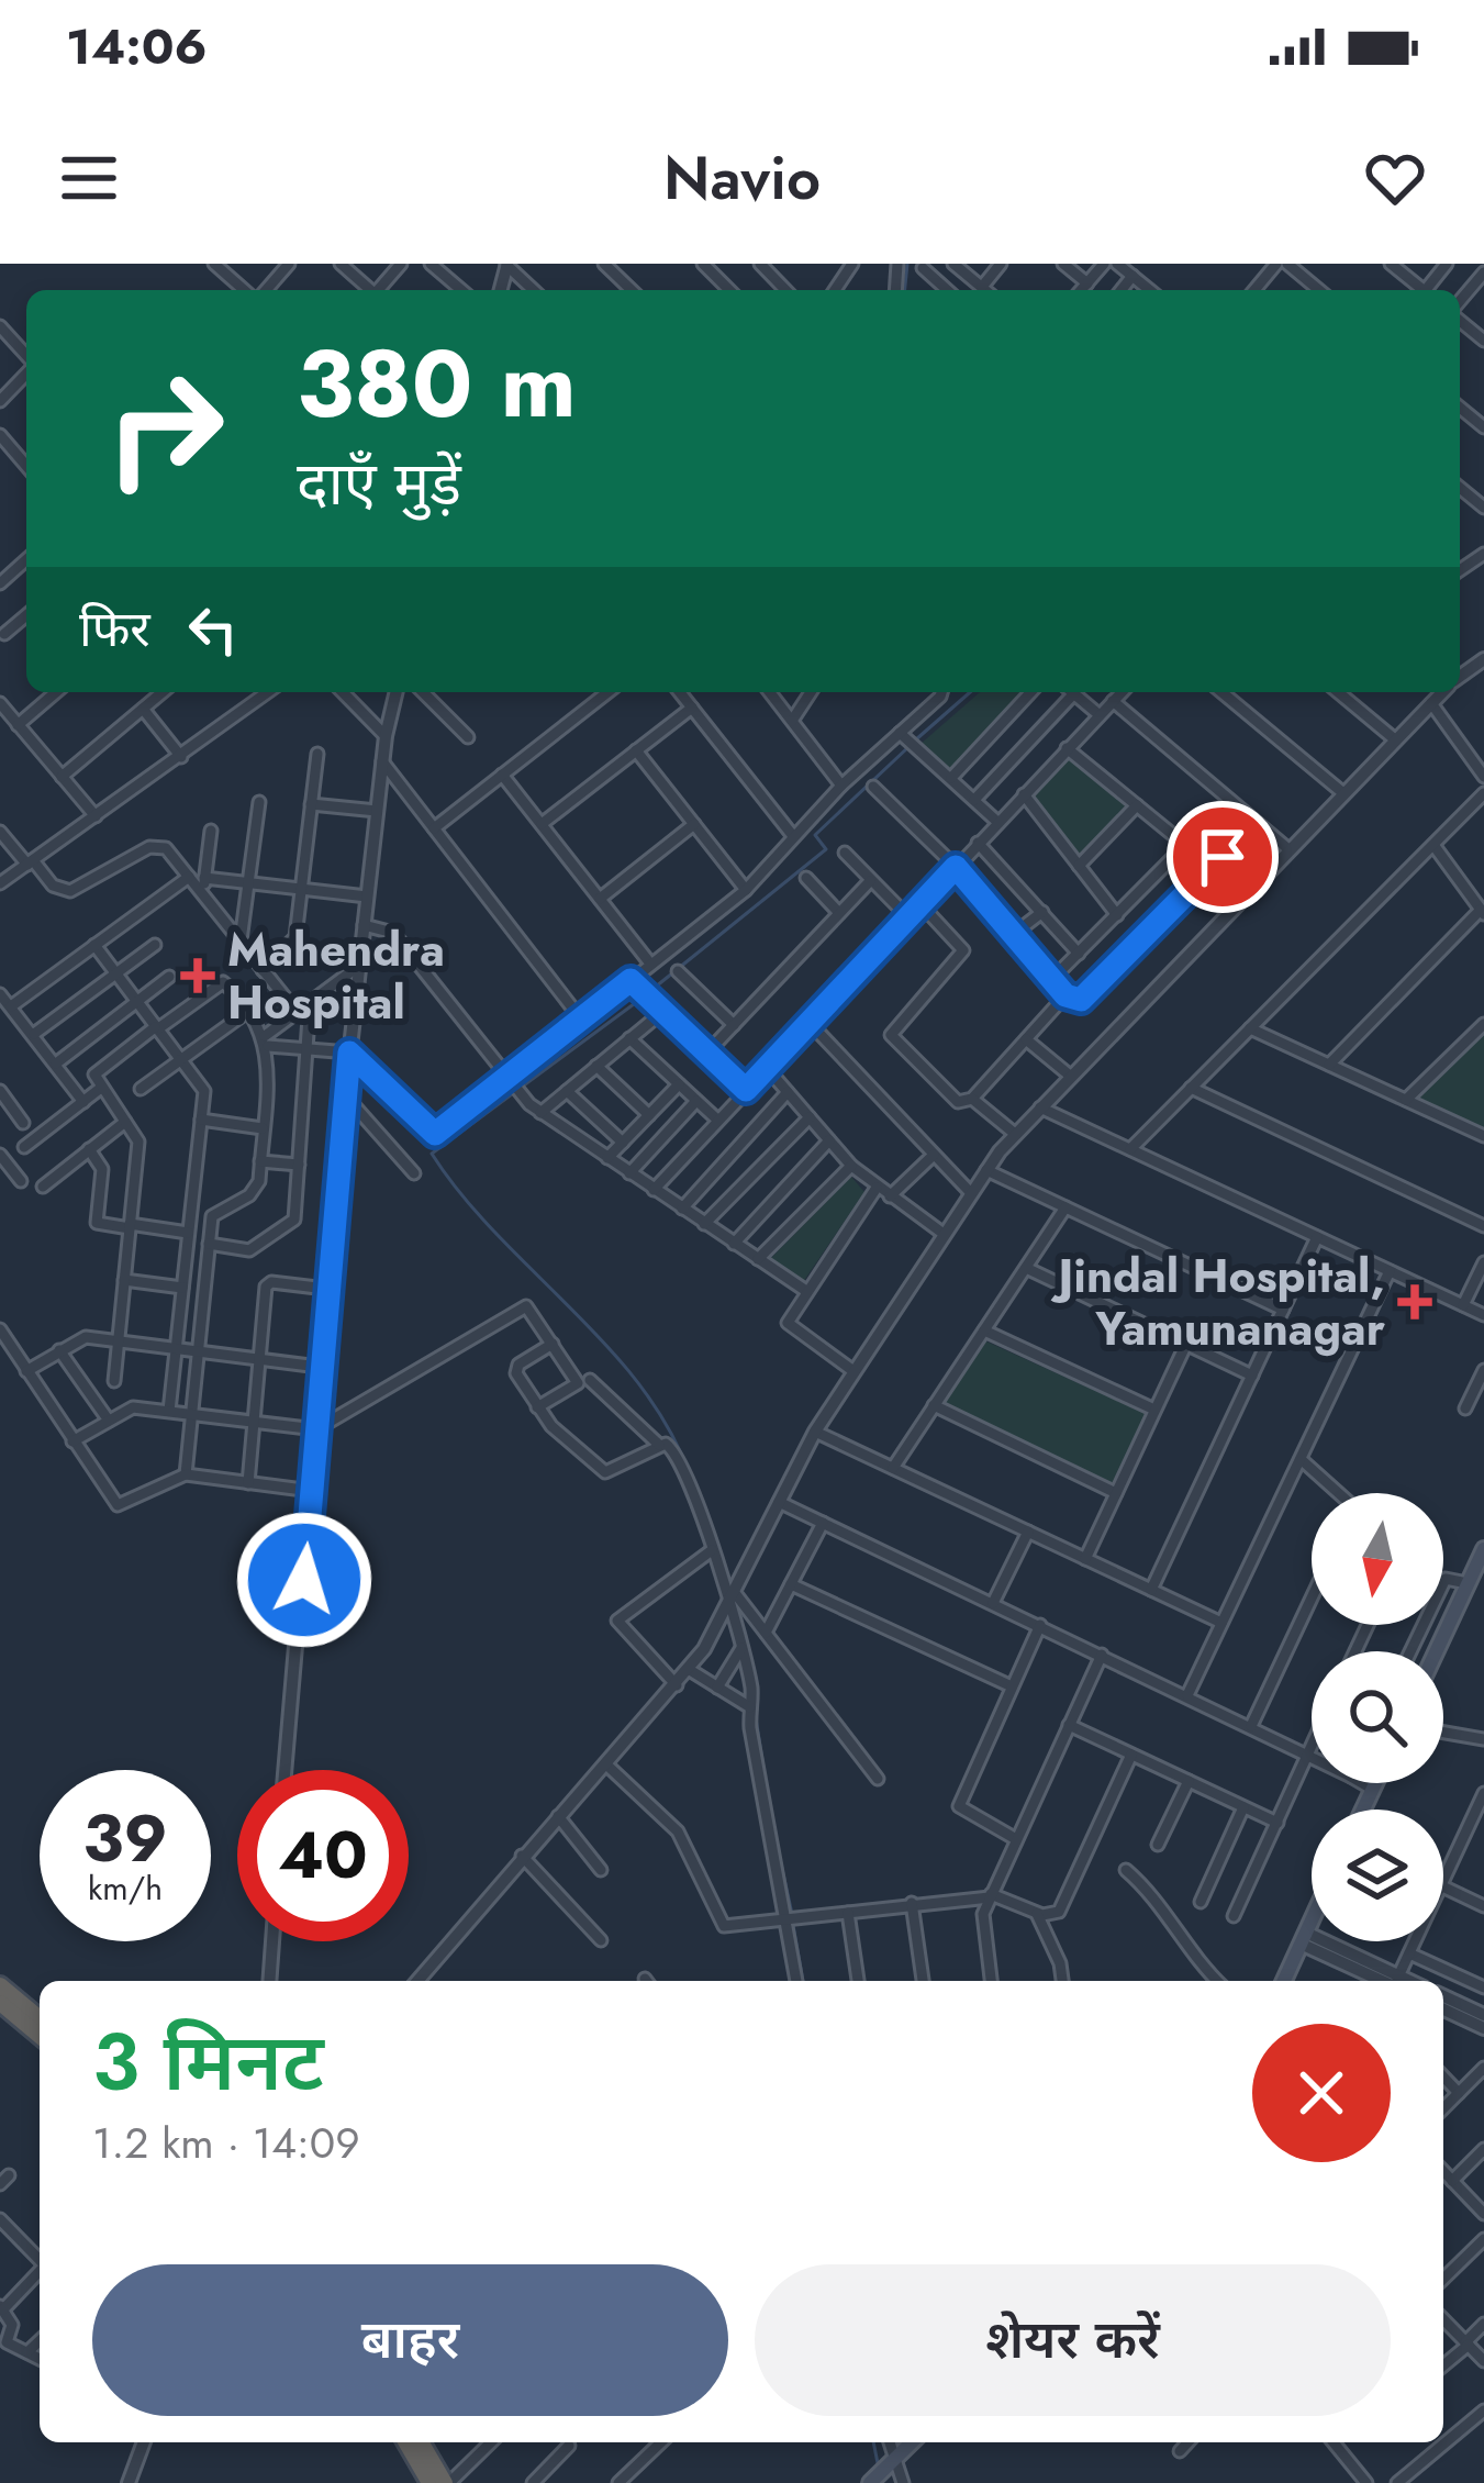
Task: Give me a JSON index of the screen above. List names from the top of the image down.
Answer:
{
  "places": {
    "health": ["Mahendra Hospital", "Jindal Hospital, Yamunanagar"]
  },
  "north": "bottom",
  "page": {
    "status": "14:06",
    "header": "Navio",
    "turn": ["380 m", "दाएँ मुड़ें"],
    "then": "फिर",
    "speed": "39 km/h",
    "limit": "40",
    "heading": ["3 मिनट", "1.2 km · 14:09"],
    "buttons": ["बाहर", "शेयर करें"]
  }
}
